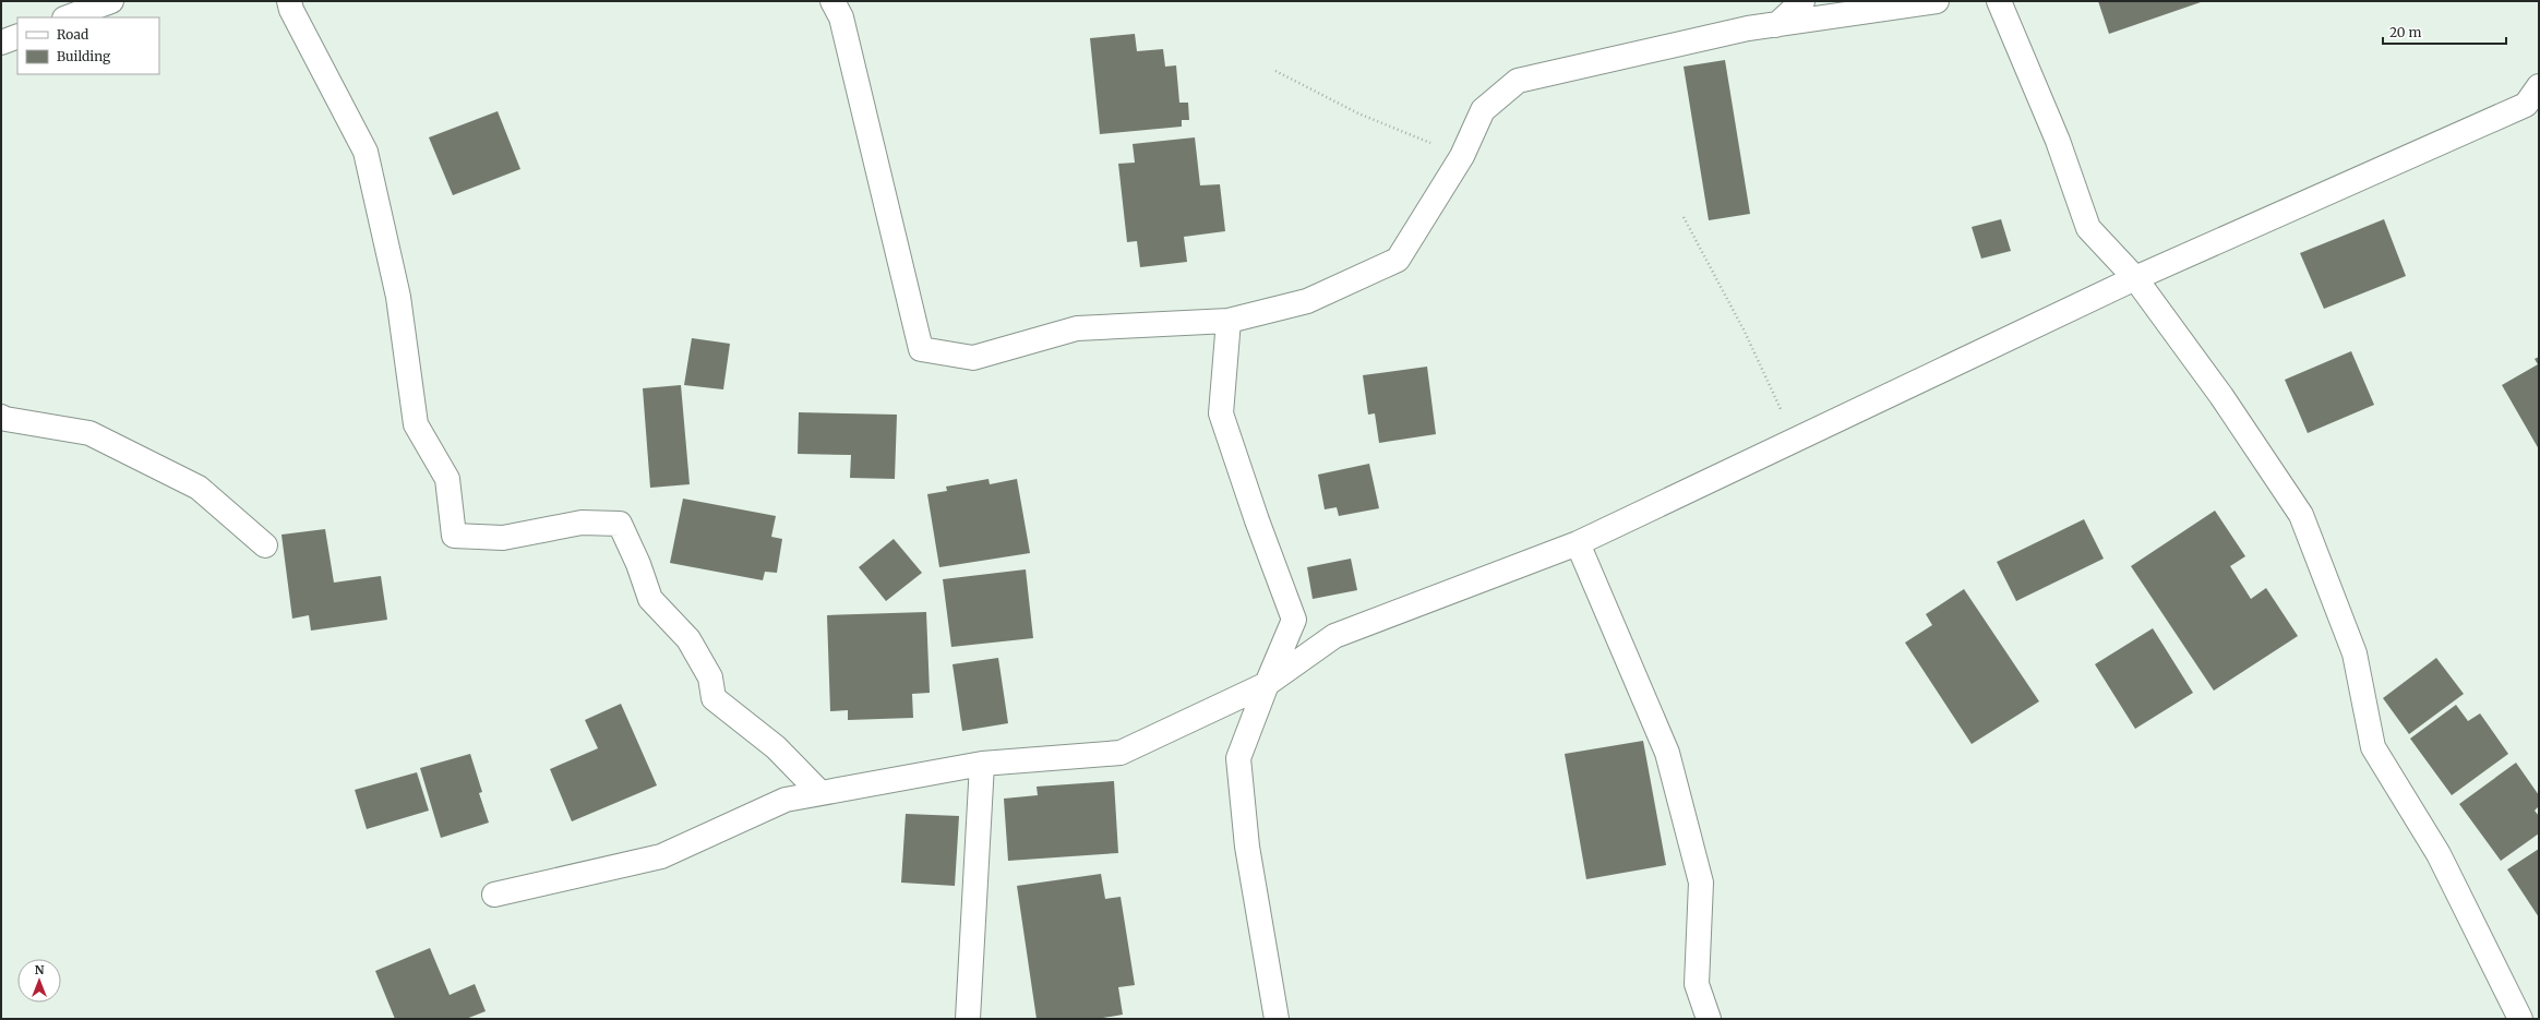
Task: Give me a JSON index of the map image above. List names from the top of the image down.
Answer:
{
  "legend": ["Road", "Building"],
  "scale_bar": "20 m",
  "north": "top"
}
